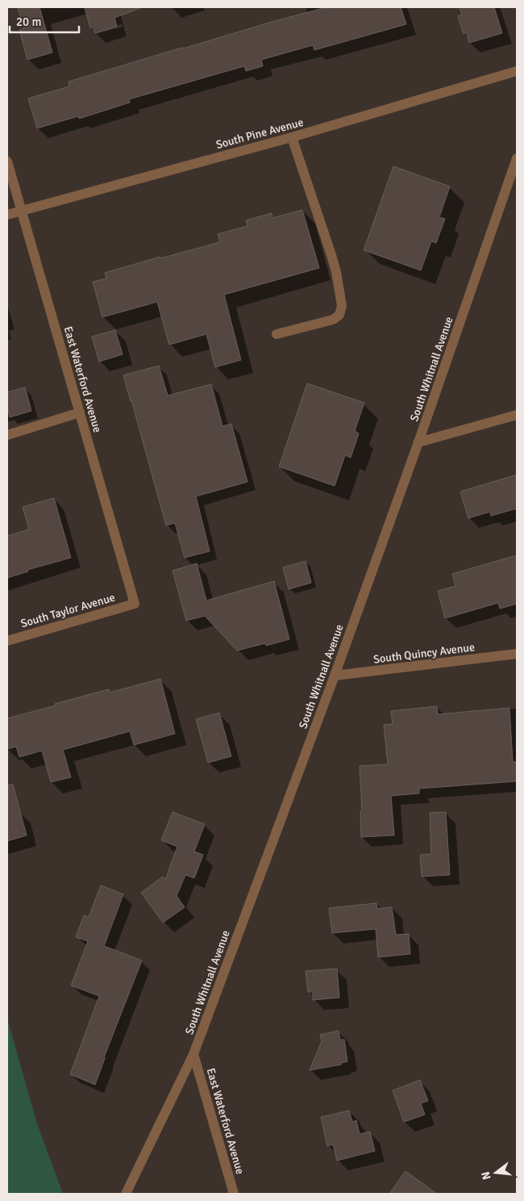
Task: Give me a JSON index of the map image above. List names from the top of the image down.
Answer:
{
  "streets": {
    "street": [
      "South Pine Avenue",
      "South Whitnall Avenue",
      "East Waterford Avenue",
      "South Taylor Avenue",
      "South Quincy Avenue"
    ]
  },
  "crossings": [
    ["South Pine Avenue", "East Waterford Avenue"],
    ["South Whitnall Avenue", "East Waterford Avenue"],
    ["South Whitnall Avenue", "South Quincy Avenue"],
    ["East Waterford Avenue", "South Taylor Avenue"]
  ],
  "scale_bar": "20 m",
  "north": "left"
}
